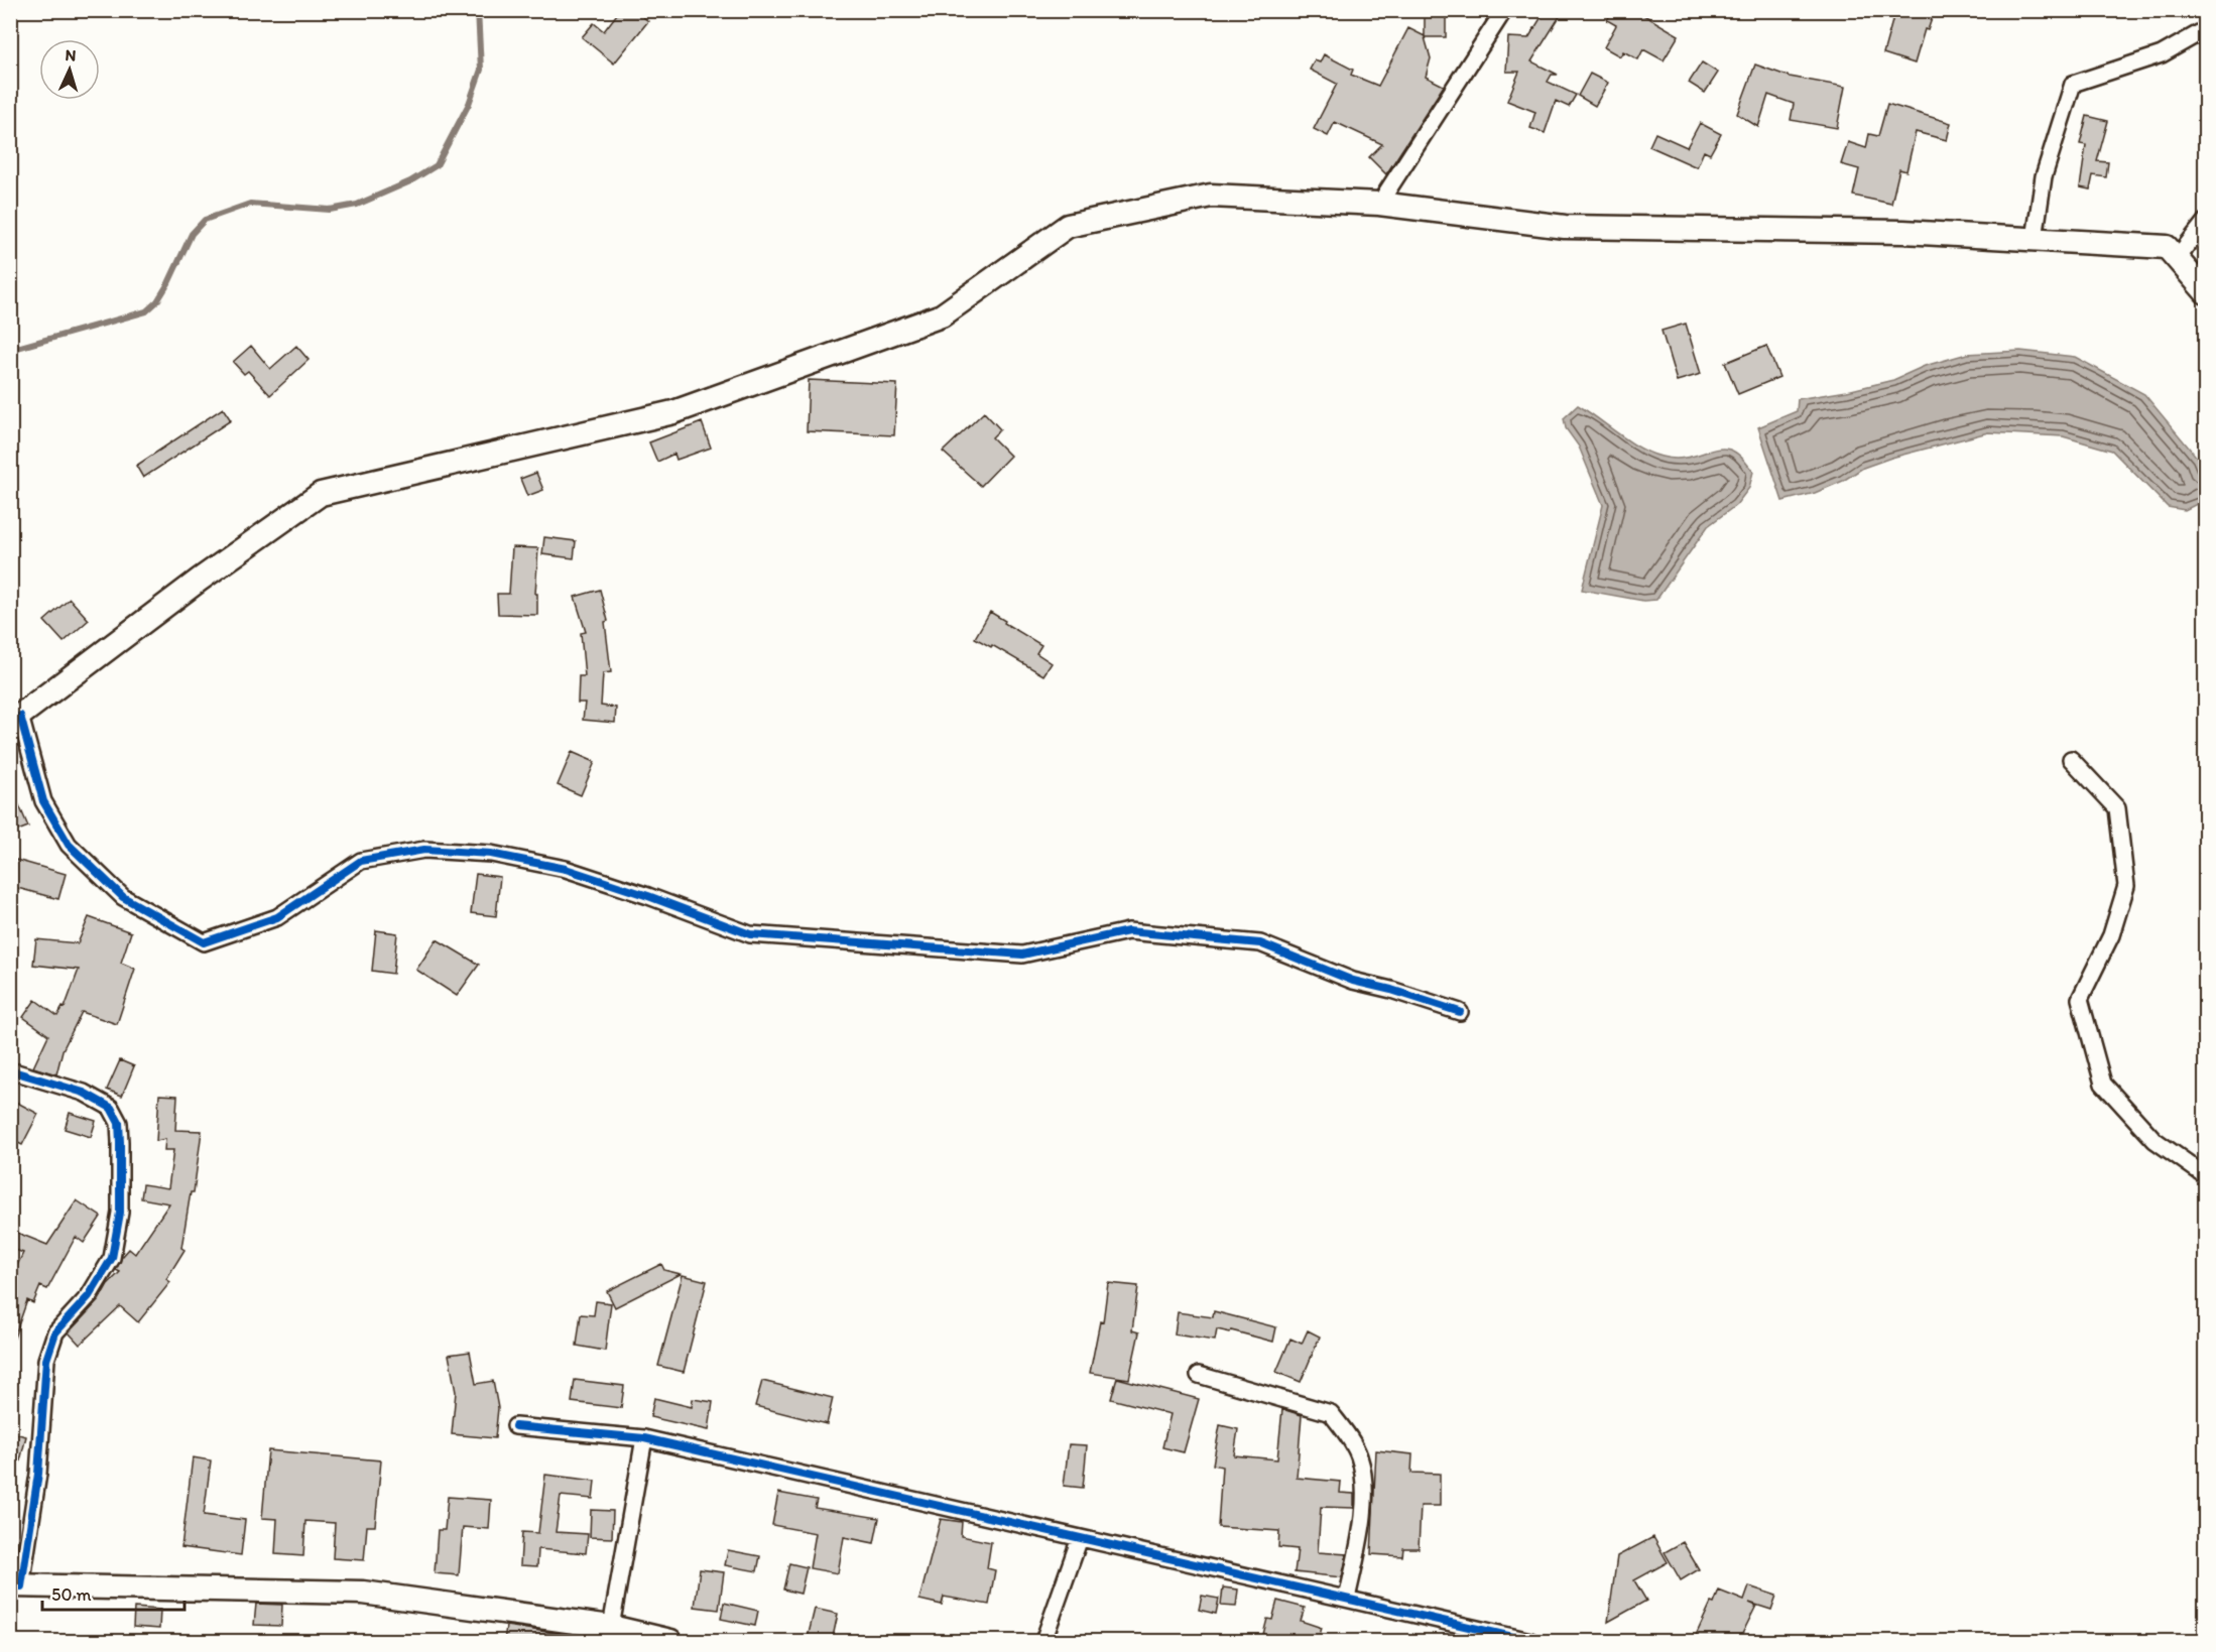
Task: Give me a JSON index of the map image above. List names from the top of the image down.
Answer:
{
  "scale_bar": "50 m",
  "north": "top"
}
